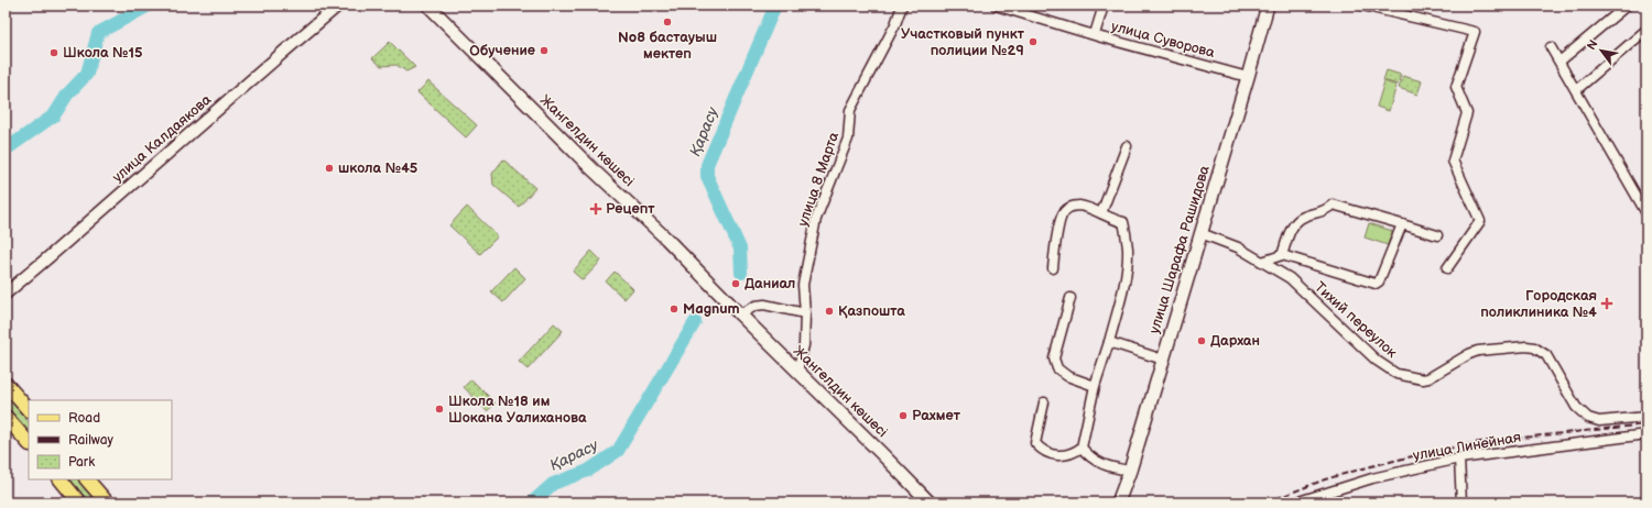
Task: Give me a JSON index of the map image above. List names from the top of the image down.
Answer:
{
  "streets": {
    "main road": ["Жангелдин көшесі", "улица Шарафа Рашидова"],
    "street": [
      "улица Суворова",
      "улица Калдаякова",
      "улица 8 Марта",
      "Тихий переулок",
      "улица Линейная"
    ]
  },
  "crossings": [
    ["улица Суворова", "улица Шарафа Рашидова"],
    ["Жангелдин көшесі", "улица 8 Марта"],
    ["улица Шарафа Рашидова", "Тихий переулок"]
  ],
  "water": ["Қарасу"],
  "places": {
    "other": [
      "No8 бастауыш мектеп",
      "Участковый пункт полиции №29",
      "Обучение",
      "Школа №15",
      "школа №45",
      "Даниал",
      "Magnum",
      "Қазпошта",
      "Дархан",
      "Школа №18 им Шокана Уалиханова",
      "Рахмет"
    ],
    "health": ["Рецепт", "Городская поликлиника №4"]
  },
  "legend": ["Road", "Railway", "Park"],
  "north": "top left"
}
